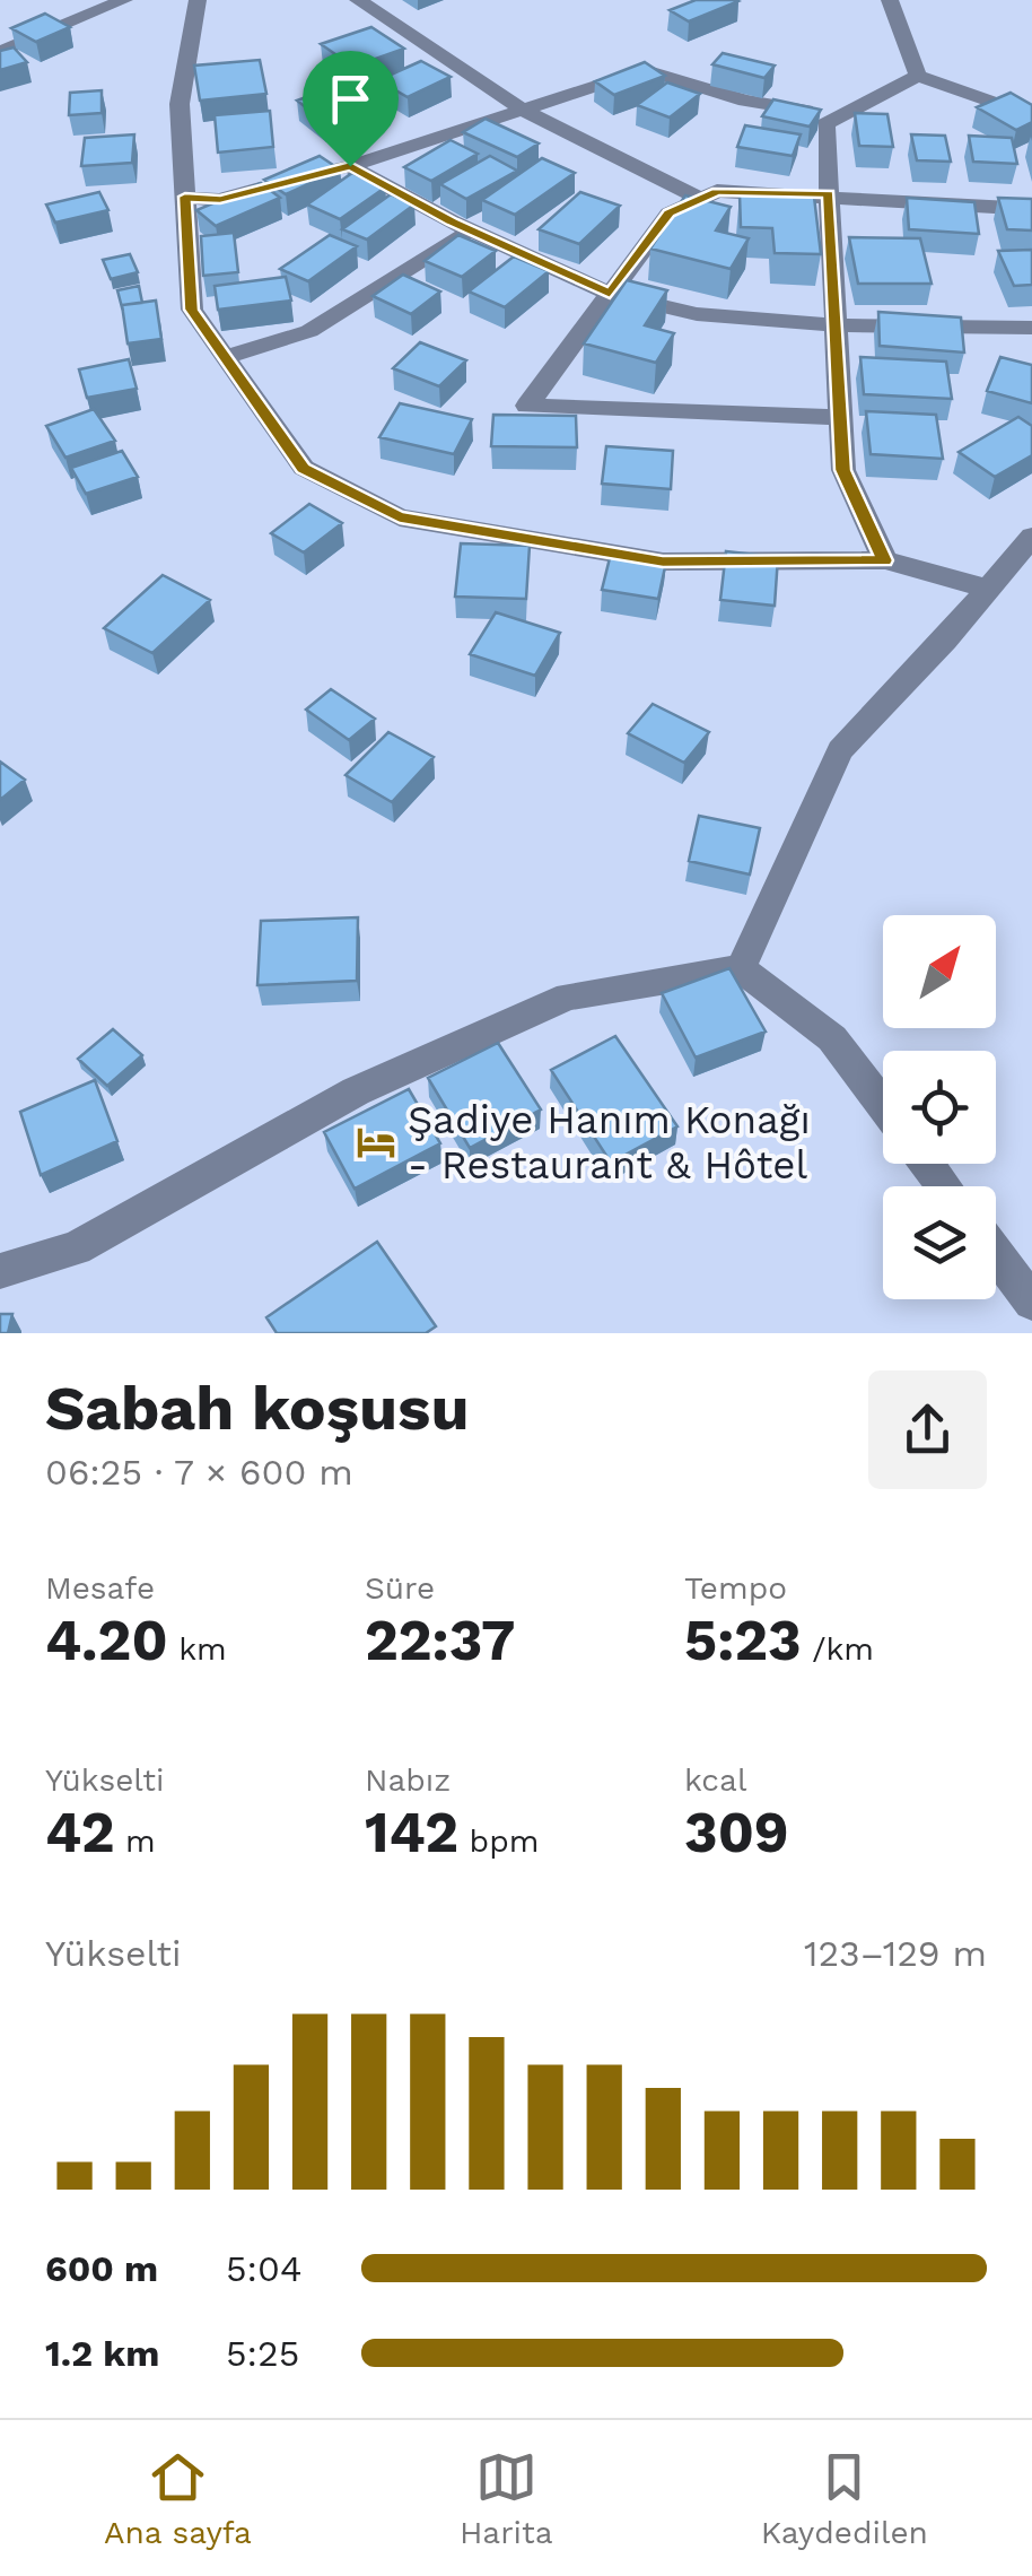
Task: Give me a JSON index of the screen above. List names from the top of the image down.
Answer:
{
  "places": {
    "hotel": ["Şadiye Hanım Konağı - Restaurant & Hôtel"]
  },
  "north": "top right",
  "page": {
    "heading": ["Sabah koşusu", "06:25 · 7 × 600 m"],
    "stats": [
      ["Mesafe", "4.20 km"],
      ["Süre", "22:37"],
      ["Tempo", "5:23 /km"],
      ["Yükselti", "42 m"],
      ["Nabız", "142 bpm"],
      ["kcal", "309"]
    ],
    "chart": ["Yükselti", "123–129 m"],
    "list": [
      {
        "name": "600 m",
        "note": "5:04"
      },
      {
        "name": "1.2 km",
        "note": "5:25"
      }
    ],
    "tabs": ["Ana sayfa", "Harita", "Kaydedilen"]
  }
}
